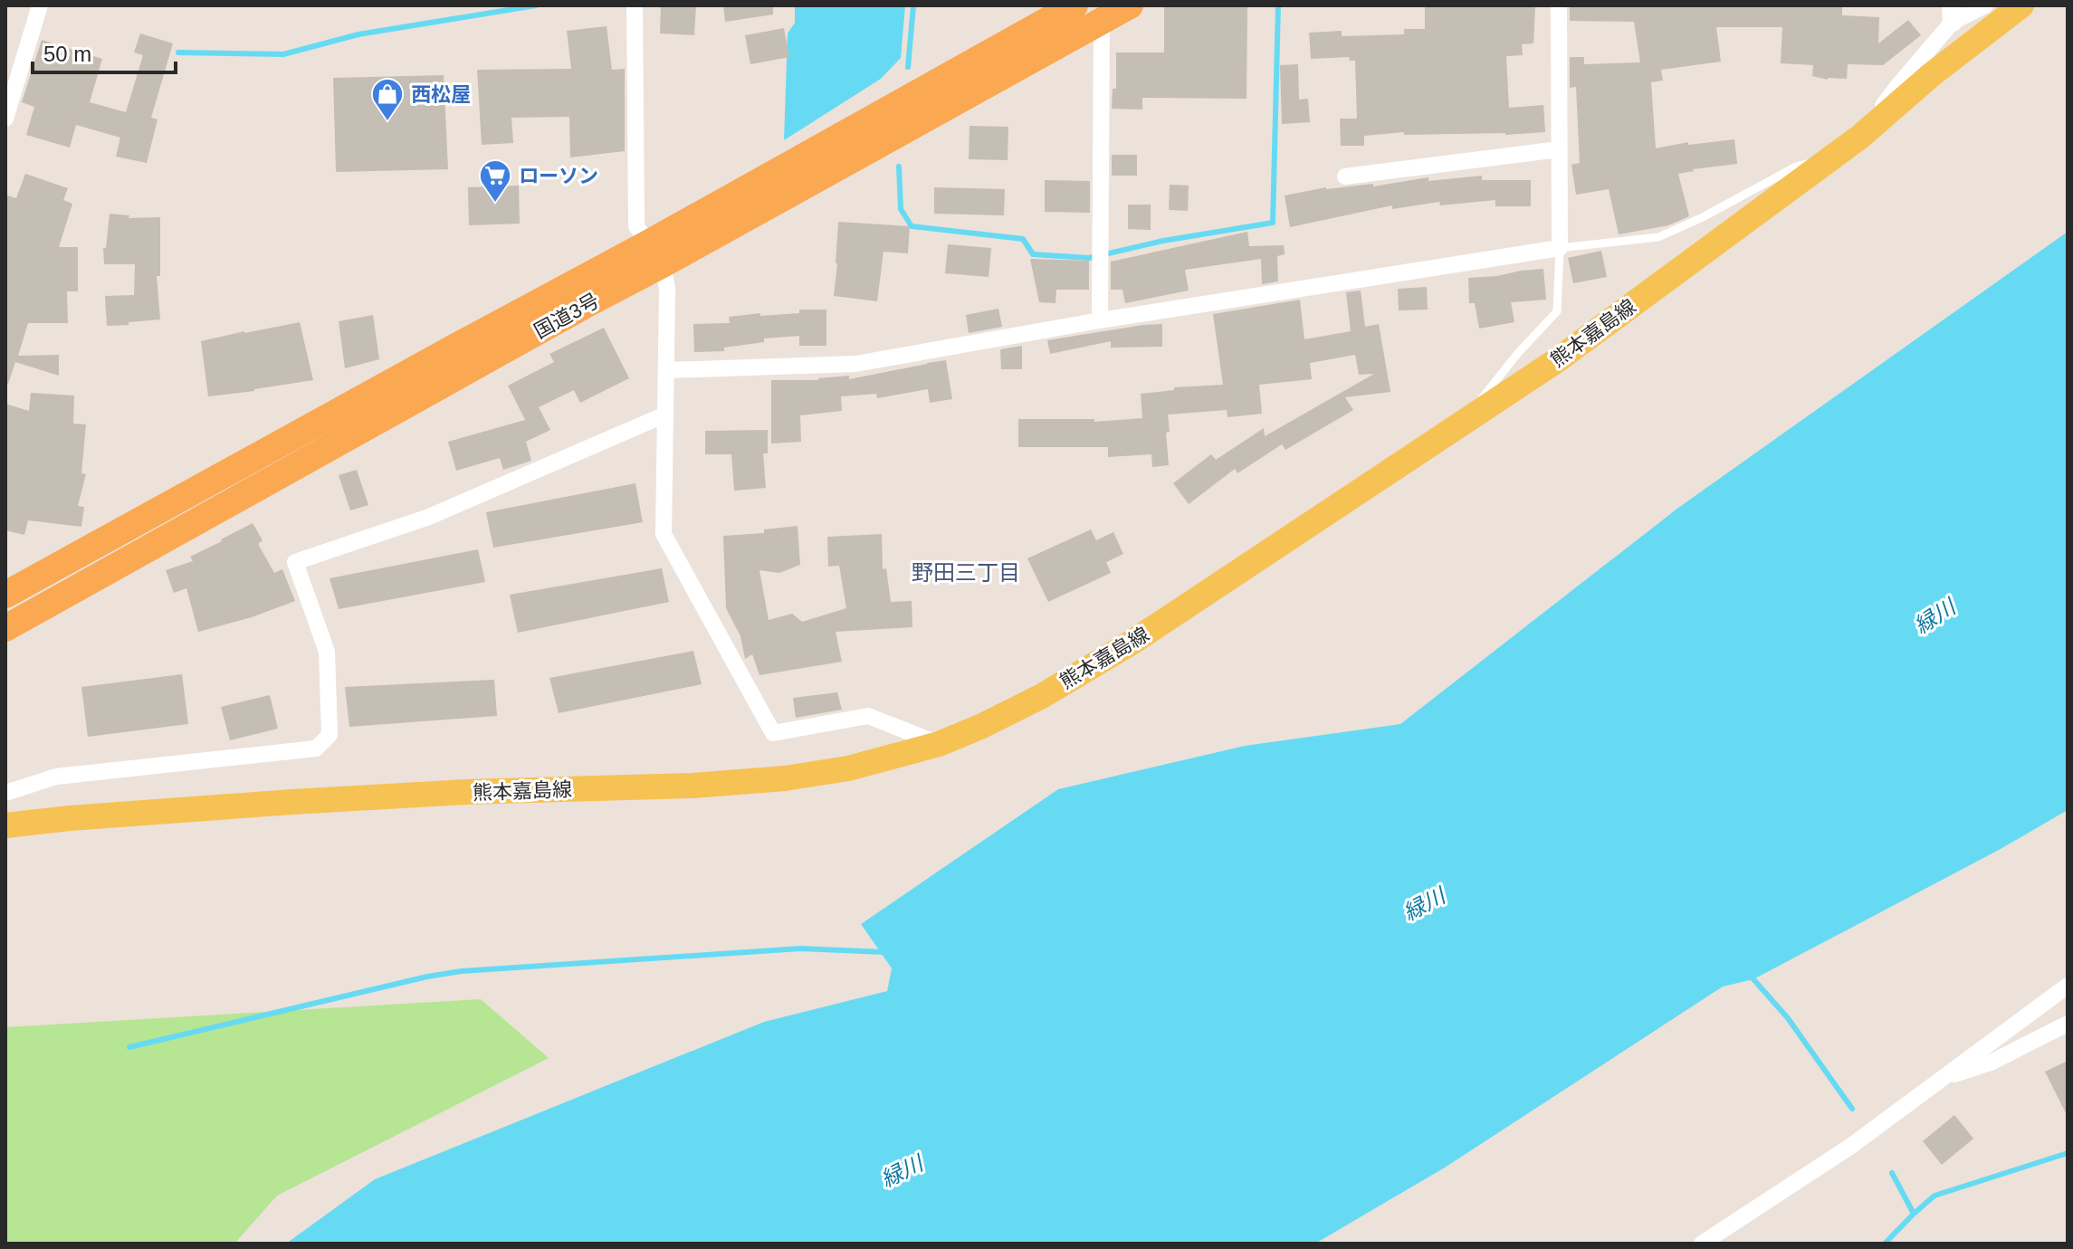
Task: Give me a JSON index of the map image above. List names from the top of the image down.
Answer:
{
  "streets": {
    "highway": ["国道3号"],
    "main road": ["熊本嘉島線"]
  },
  "districts": ["野田三丁目"],
  "water": ["緑川"],
  "places": {
    "shop": ["西松屋"],
    "supermarket": ["ローソン"]
  },
  "scale_bar": "50 m"
}
